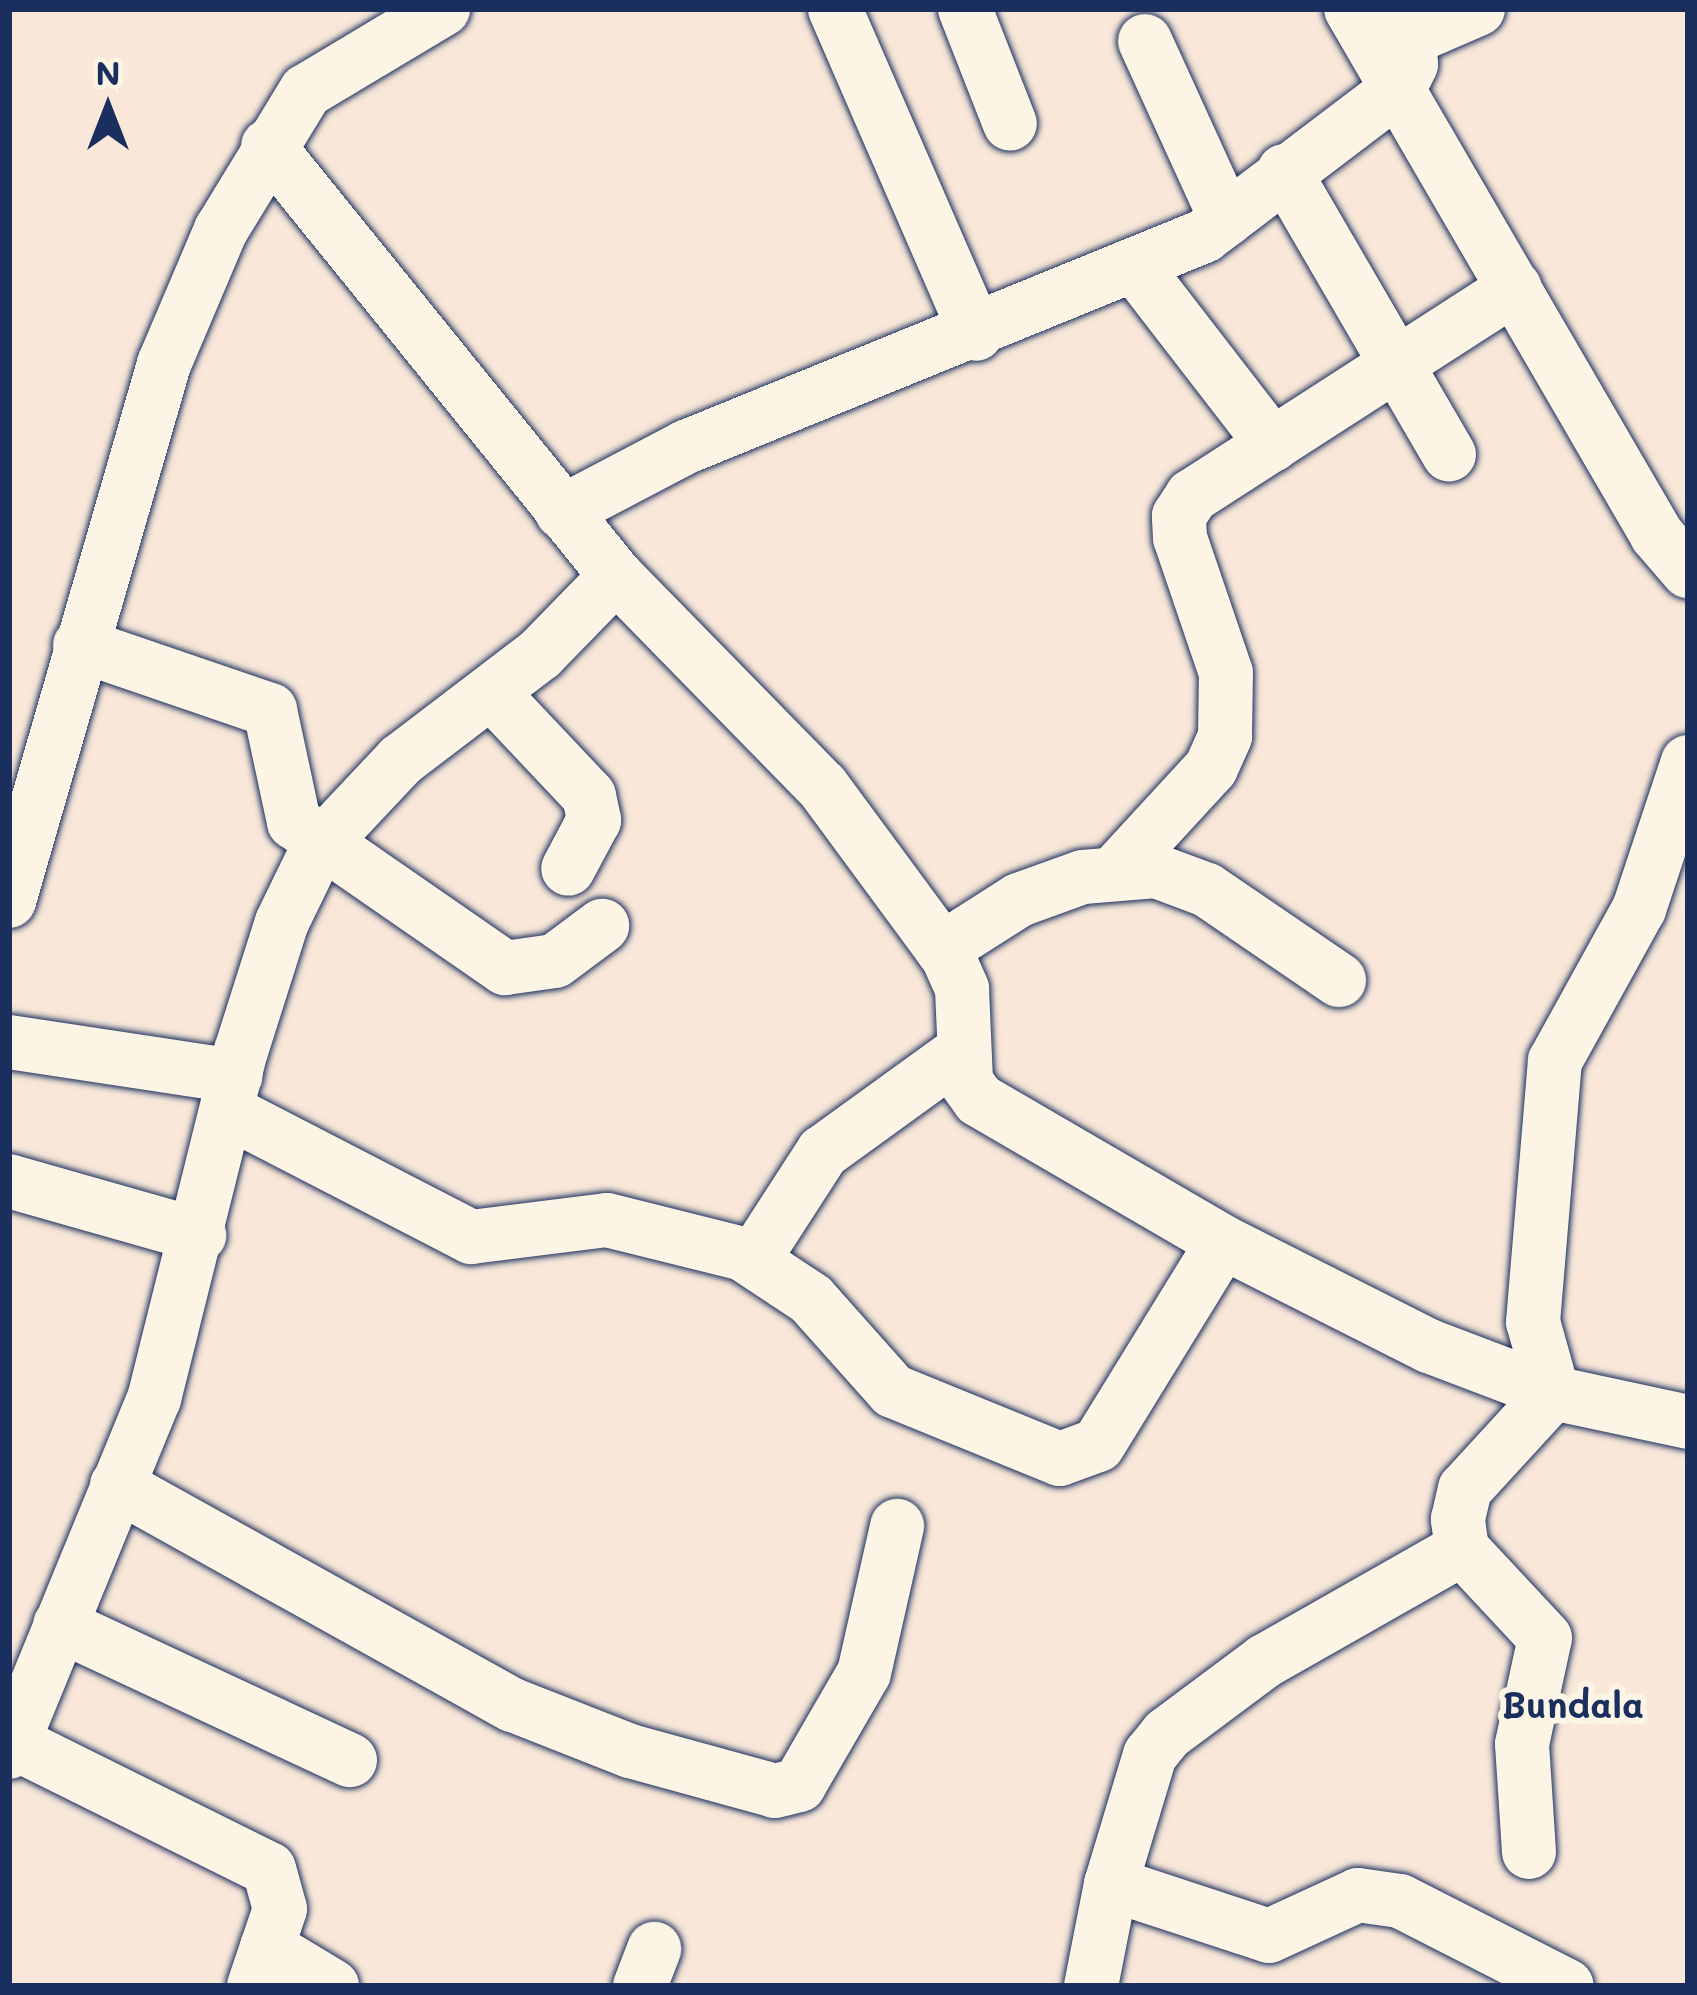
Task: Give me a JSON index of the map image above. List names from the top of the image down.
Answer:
{
  "districts": ["Bundala"],
  "north": "top"
}
